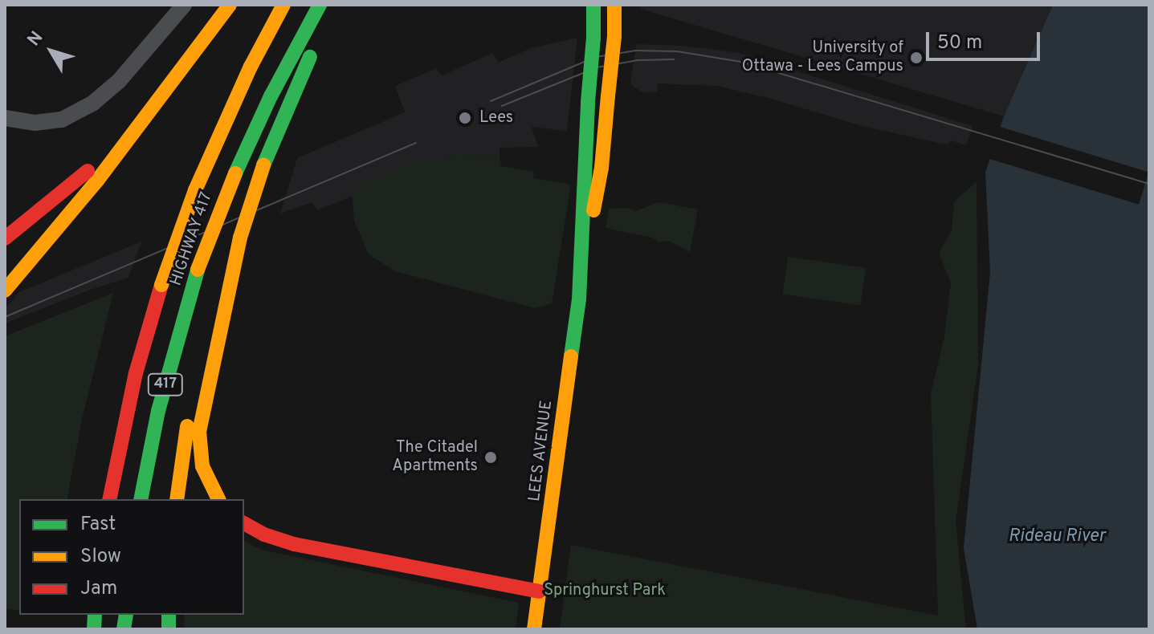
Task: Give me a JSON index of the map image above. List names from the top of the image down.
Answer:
{
  "streets": {
    "main road": ["HIGHWAY 417", "417", "LEES AVENUE"]
  },
  "water": ["Rideau River"],
  "parks": ["Springhurst Park"],
  "places": ["University of Ottawa - Lees Campus", "Lees", "The Citadel Apartments"],
  "legend": ["Fast", "Slow", "Jam"],
  "scale_bar": "50 m",
  "north": "top left"
}
